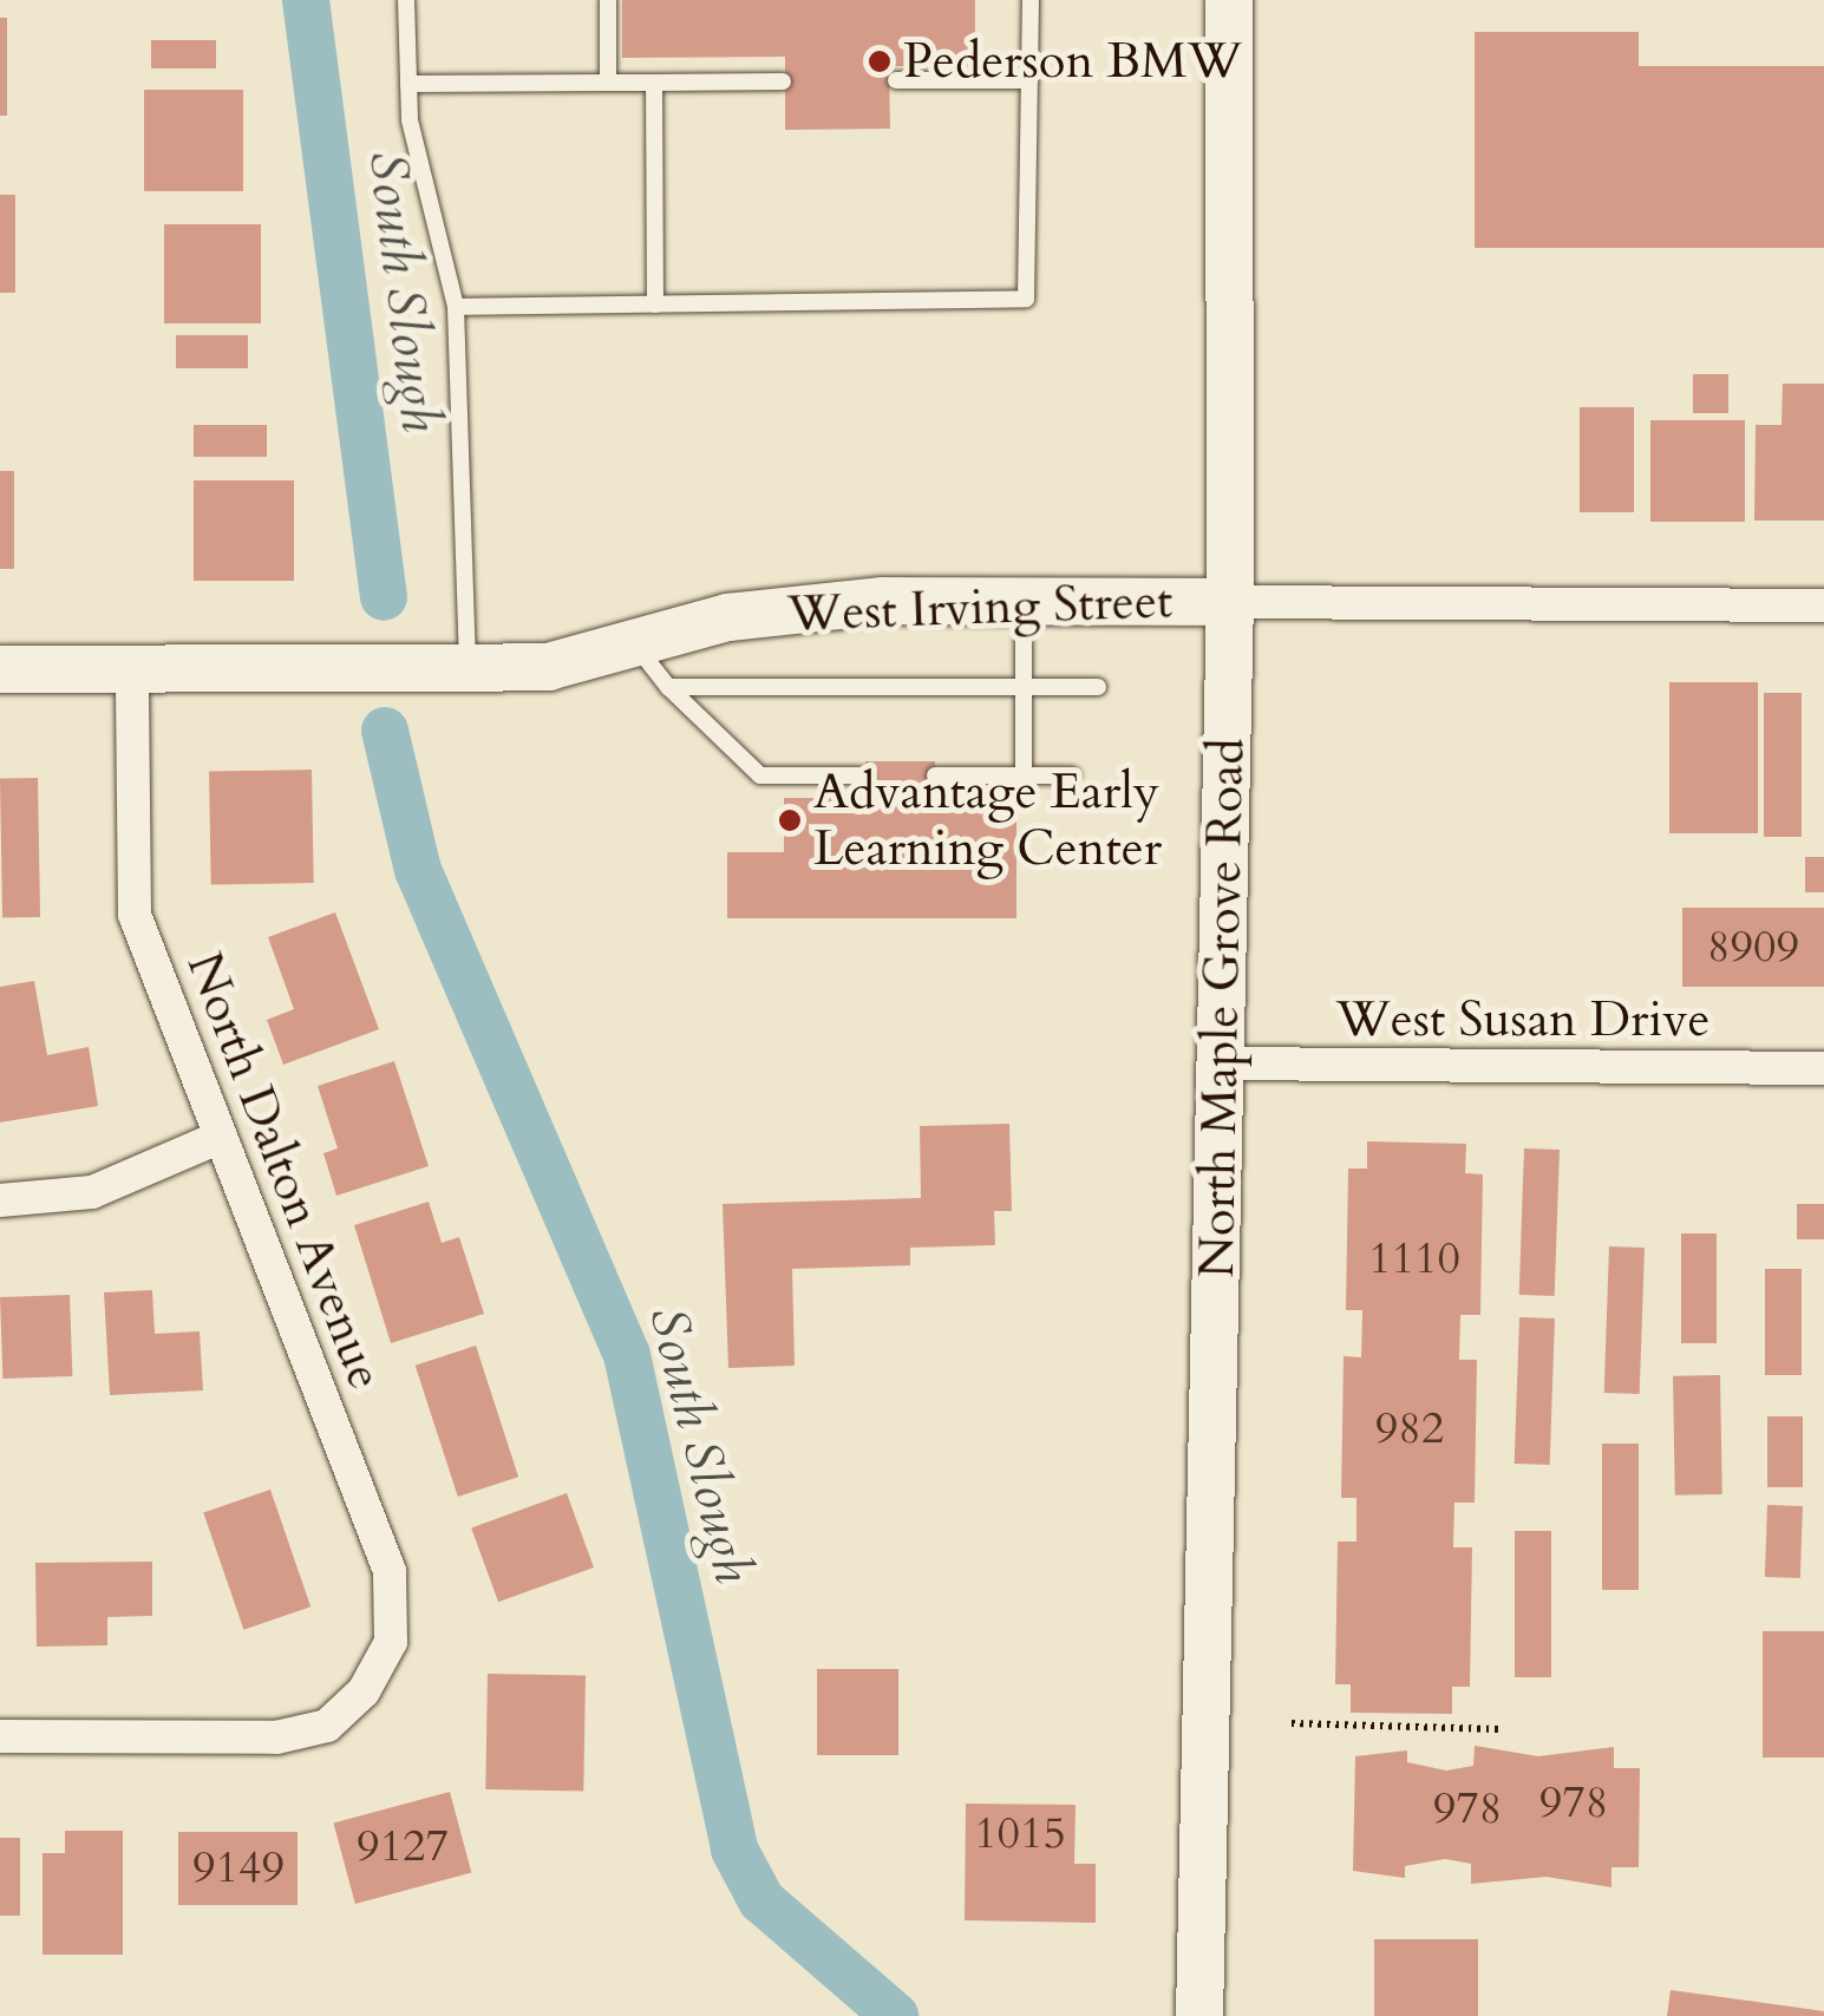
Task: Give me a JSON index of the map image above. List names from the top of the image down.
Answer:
{
  "streets": {
    "main road": ["West Irving Street", "North Maple Grove Road"],
    "street": ["West Susan Drive", "North Dalton Avenue"]
  },
  "crossings": [
    ["West Irving Street", "North Maple Grove Road"],
    ["West Irving Street", "North Dalton Avenue"],
    ["North Maple Grove Road", "West Susan Drive"]
  ],
  "water": ["South Slough"],
  "places": ["Pederson BMW", "Advantage Early Learning Center"],
  "house_numbers": [
    "8909",
    "1110",
    "982",
    "978",
    "978",
    "1015",
    "9127",
    "9149"
  ]
}
